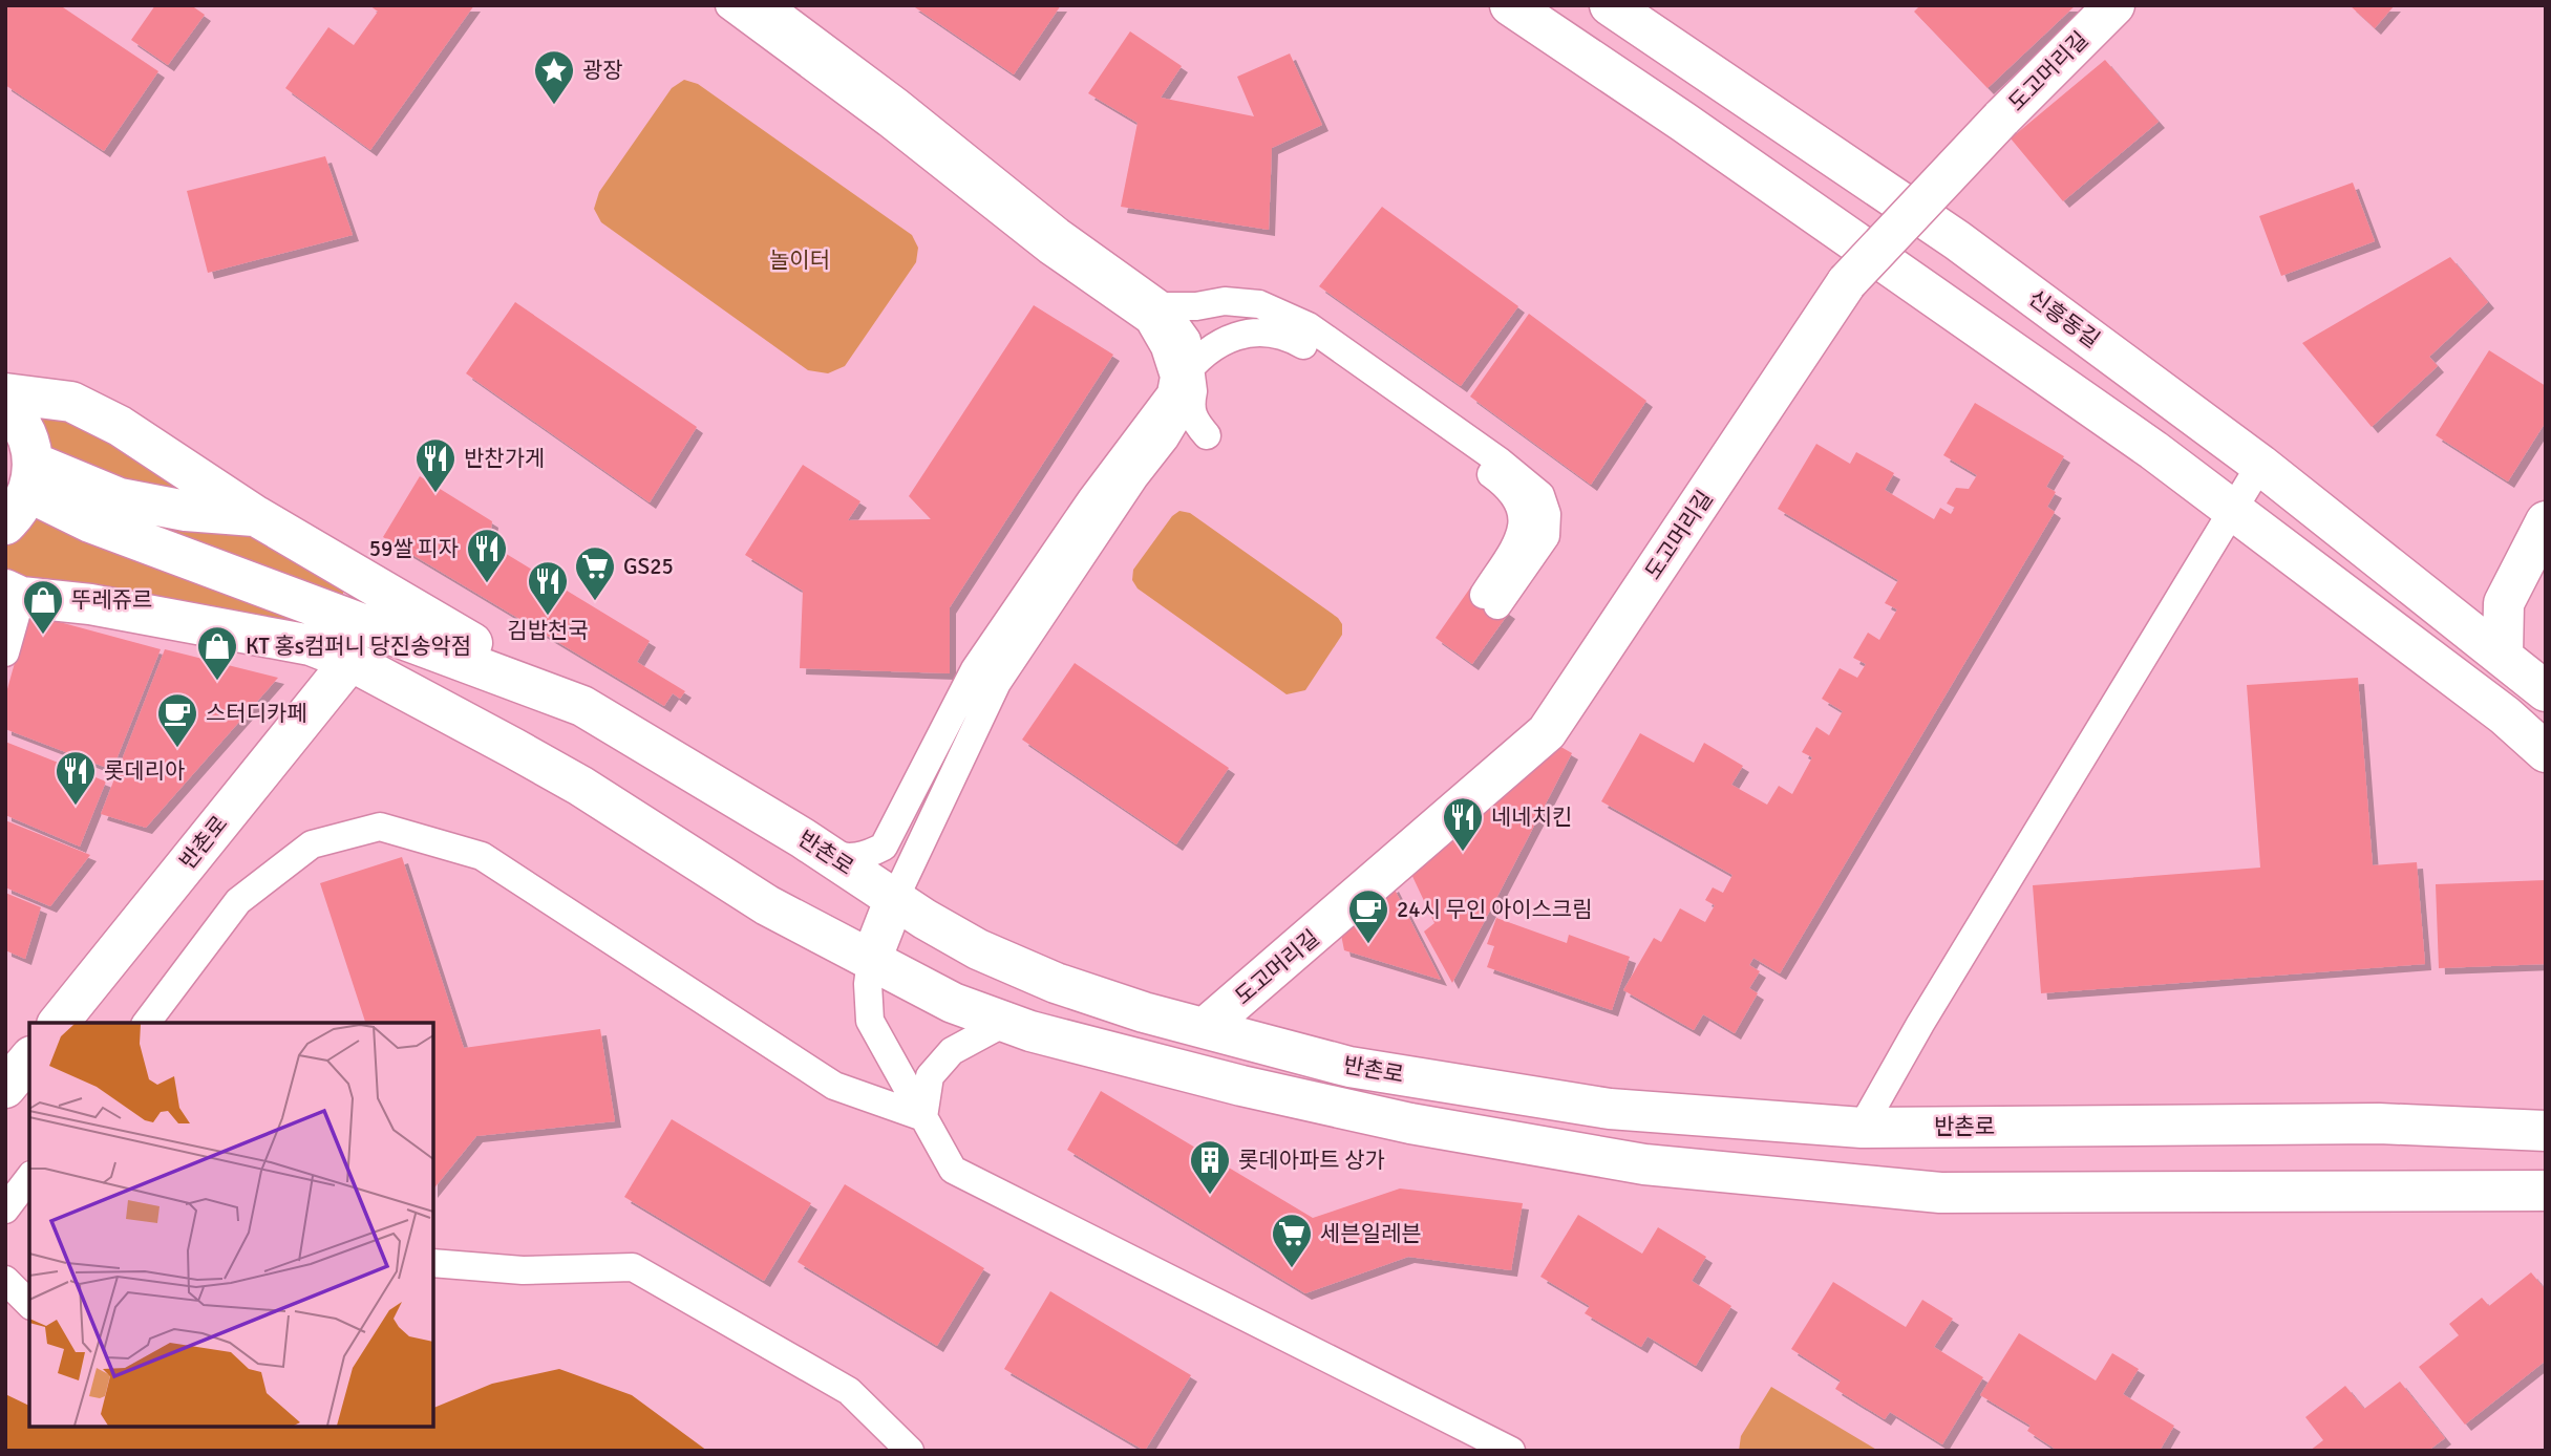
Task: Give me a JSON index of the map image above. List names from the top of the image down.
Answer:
{
  "streets": {
    "street": ["도고머리길", "신흥동길", "반촌로"]
  },
  "crossings": [
    ["도고머리길", "반촌로"]
  ],
  "parks": ["놀이터"],
  "places": {
    "place": ["광장"],
    "restaurant": [
      "반찬가게",
      "59쌀 피자",
      "김밥천국",
      "롯데리아",
      "네네치킨"
    ],
    "supermarket": ["GS25", "세븐일레븐"],
    "shop": ["뚜레쥬르", "KT 홍s컴퍼니 당진송악점"],
    "cafe": ["스터디카페", "24시 무인 아이스크림"],
    "building": ["롯데아파트 상가"]
  }
}
